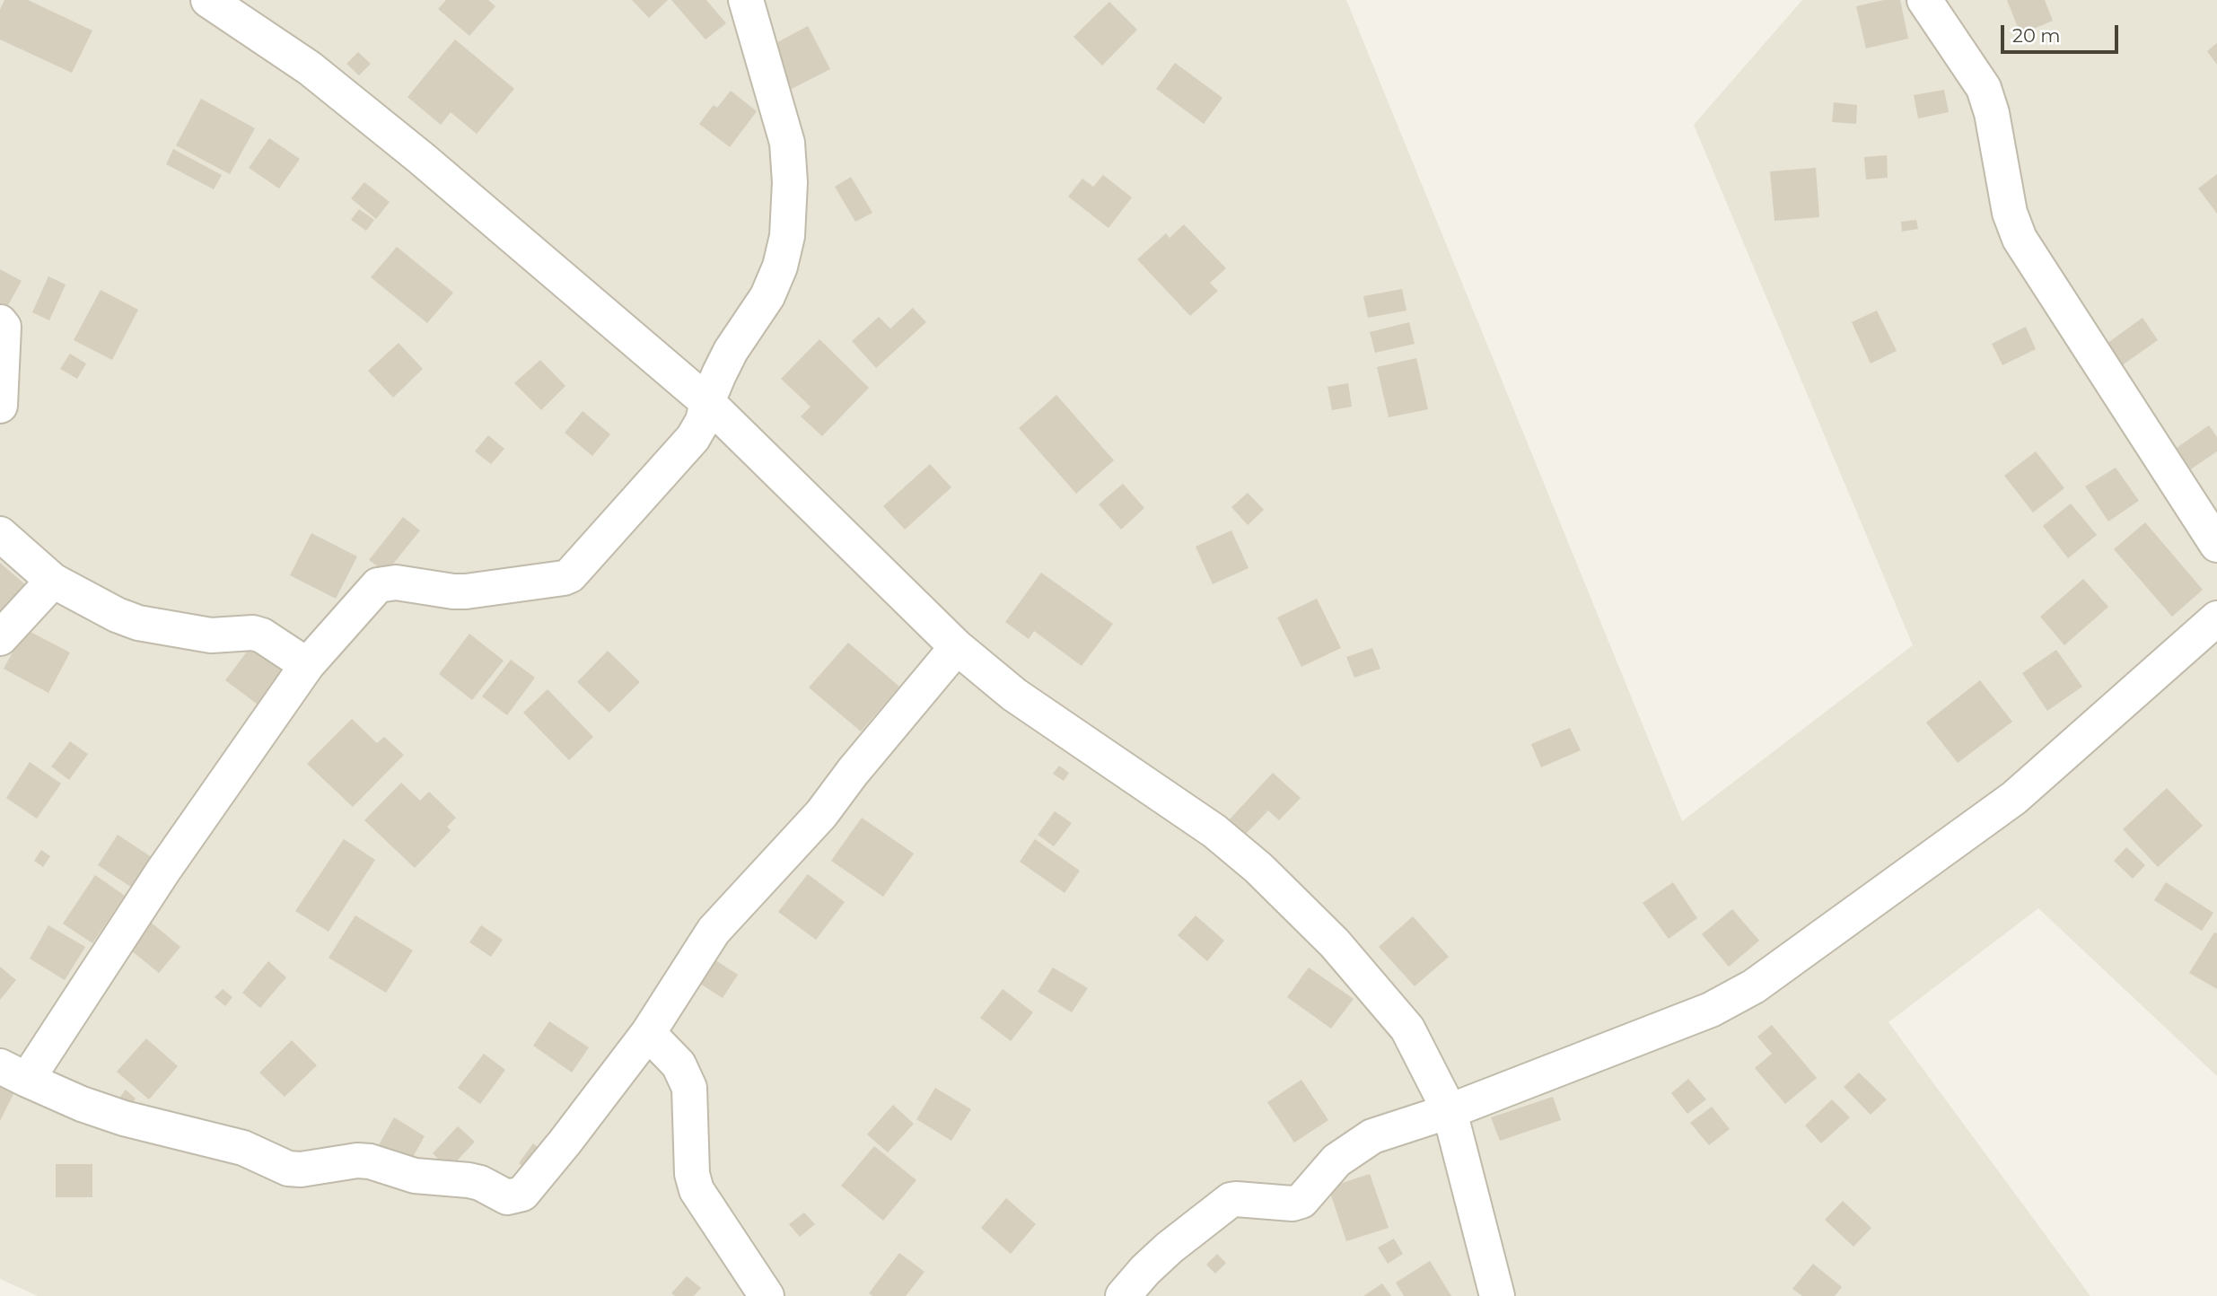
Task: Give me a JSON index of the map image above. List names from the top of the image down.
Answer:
{
  "scale_bar": "20 m"
}
